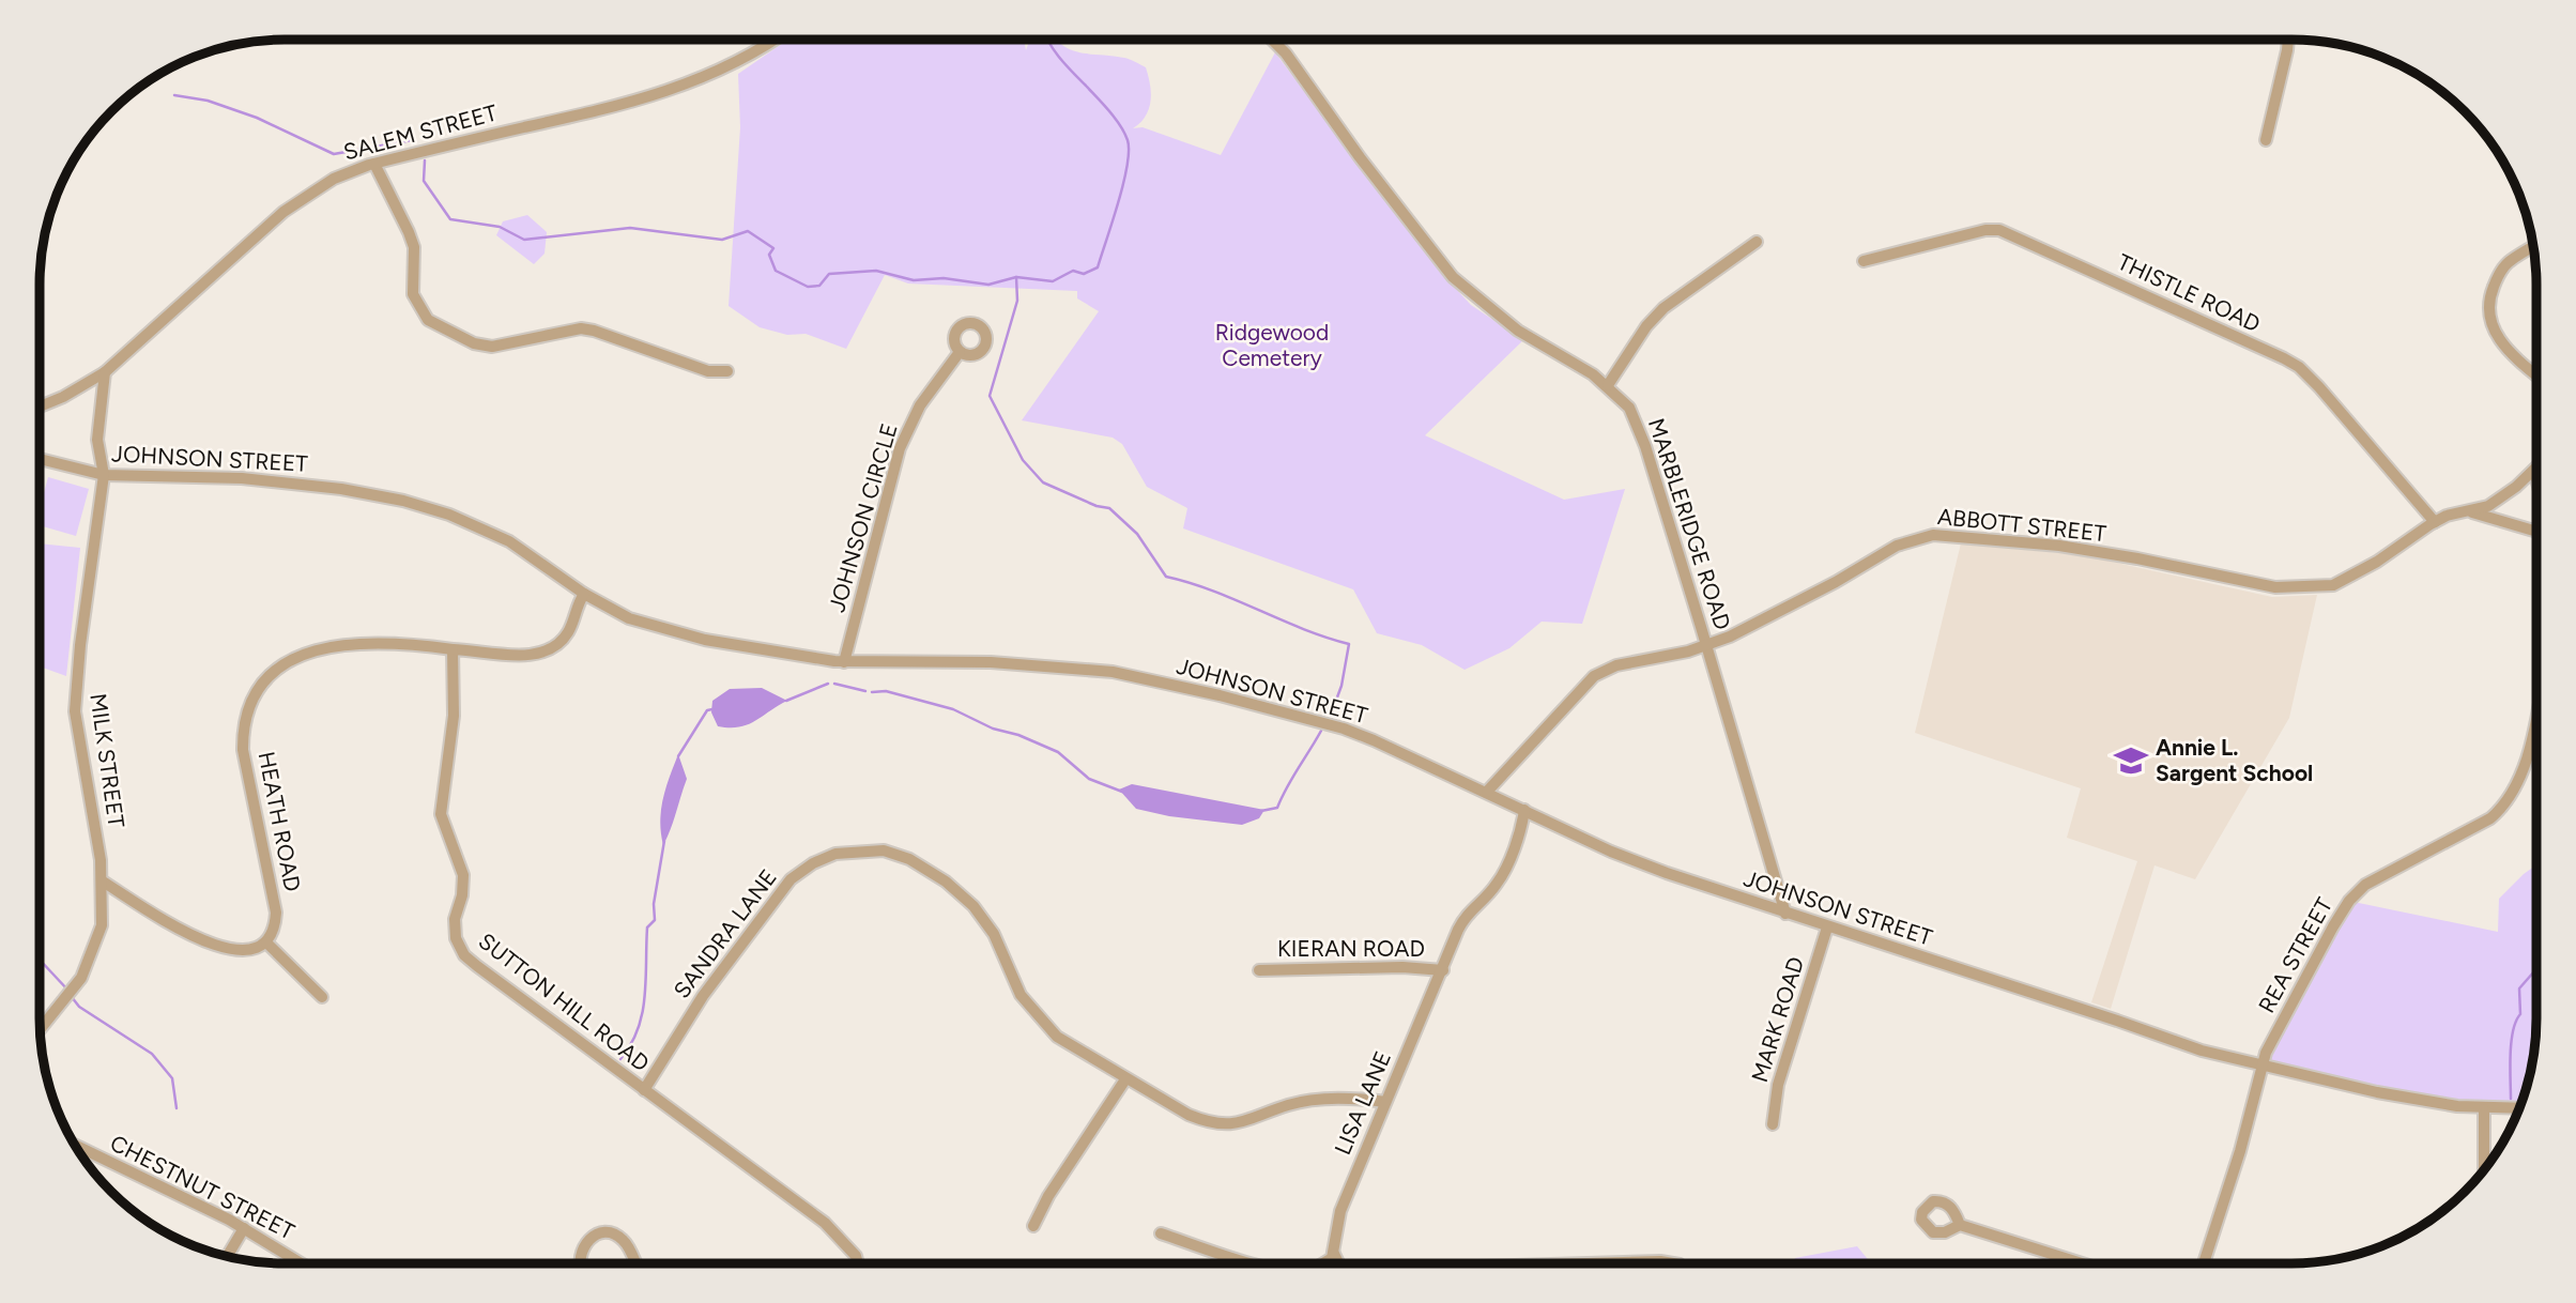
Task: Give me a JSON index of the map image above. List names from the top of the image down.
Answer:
{
  "streets": {
    "street": [
      "SALEM STREET",
      "THISTLE ROAD",
      "JOHNSON STREET",
      "JOHNSON CIRCLE",
      "MARBLERIDGE ROAD",
      "ABBOTT STREET",
      "MILK STREET",
      "HEATH ROAD",
      "SANDRA LANE",
      "KIERAN ROAD",
      "REA STREET",
      "SUTTON HILL ROAD",
      "MARK ROAD",
      "LISA LANE",
      "CHESTNUT STREET"
    ]
  },
  "crossings": [
    ["SALEM STREET", "MILK STREET"],
    ["THISTLE ROAD", "ABBOTT STREET"],
    ["JOHNSON STREET", "JOHNSON CIRCLE"],
    ["JOHNSON STREET", "MARBLERIDGE ROAD"],
    ["JOHNSON STREET", "ABBOTT STREET"],
    ["JOHNSON STREET", "MILK STREET"],
    ["JOHNSON STREET", "REA STREET"],
    ["JOHNSON STREET", "MARK ROAD"],
    ["JOHNSON STREET", "LISA LANE"],
    ["MARBLERIDGE ROAD", "ABBOTT STREET"],
    ["HEATH ROAD", "SUTTON HILL ROAD"],
    ["SANDRA LANE", "SUTTON HILL ROAD"],
    ["SANDRA LANE", "LISA LANE"],
    ["KIERAN ROAD", "LISA LANE"]
  ],
  "parks": ["Ridgewood Cemetery"],
  "places": {
    "school or university": ["Annie L. Sargent School"]
  }
}
